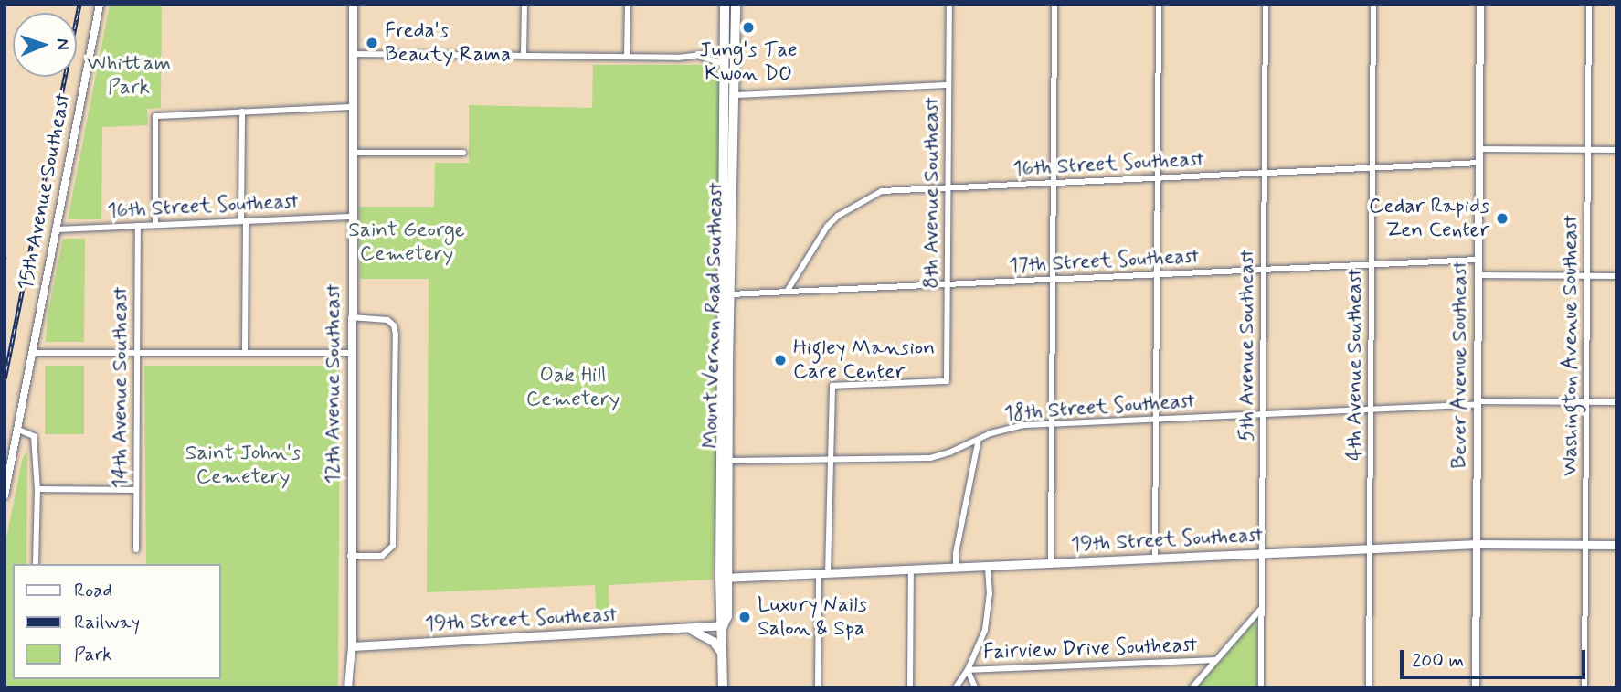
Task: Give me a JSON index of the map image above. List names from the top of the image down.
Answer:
{
  "streets": {
    "main road": ["Mount Vernon Road Southeast", "12th Avenue Southeast", "19th Street Southeast"],
    "street": [
      "16th Street Southeast",
      "15th Avenue Southeast",
      "8th Avenue Southeast",
      "17th Street Southeast",
      "5th Avenue Southeast",
      "Washington Avenue Southeast",
      "4th Avenue Southeast",
      "Bever Avenue Southeast",
      "14th Avenue Southeast",
      "18th Street Southeast",
      "Fairview Drive Southeast"
    ]
  },
  "crossings": [
    ["16th Street Southeast", "15th Avenue Southeast"],
    ["16th Street Southeast", "8th Avenue Southeast"],
    ["16th Street Southeast", "17th Street Southeast"],
    ["16th Street Southeast", "5th Avenue Southeast"],
    ["16th Street Southeast", "4th Avenue Southeast"],
    ["16th Street Southeast", "Bever Avenue Southeast"],
    ["16th Street Southeast", "12th Avenue Southeast"],
    ["16th Street Southeast", "14th Avenue Southeast"],
    ["8th Avenue Southeast", "17th Street Southeast"],
    ["8th Avenue Southeast", "18th Street Southeast"],
    ["17th Street Southeast", "Mount Vernon Road Southeast"],
    ["17th Street Southeast", "5th Avenue Southeast"],
    ["17th Street Southeast", "4th Avenue Southeast"],
    ["17th Street Southeast", "Bever Avenue Southeast"],
    ["Mount Vernon Road Southeast", "18th Street Southeast"],
    ["Mount Vernon Road Southeast", "19th Street Southeast"],
    ["5th Avenue Southeast", "18th Street Southeast"],
    ["5th Avenue Southeast", "19th Street Southeast"],
    ["Washington Avenue Southeast", "18th Street Southeast"],
    ["Washington Avenue Southeast", "19th Street Southeast"],
    ["4th Avenue Southeast", "18th Street Southeast"],
    ["4th Avenue Southeast", "19th Street Southeast"],
    ["Bever Avenue Southeast", "18th Street Southeast"],
    ["Bever Avenue Southeast", "19th Street Southeast"],
    ["12th Avenue Southeast", "19th Street Southeast"]
  ],
  "parks": [
    "Whittam Park",
    "Saint George Cemetery",
    "Oak Hill Cemetery",
    "Saint John's Cemetery"
  ],
  "places": [
    "Jung's Tae Kwon DO",
    "Freda's Beauty Rama",
    "Cedar Rapids Zen Center",
    "Higley Mansion Care Center",
    "Luxury Nails Salon & Spa"
  ],
  "legend": ["Road", "Railway", "Park"],
  "scale_bar": "200 m",
  "north": "right"
}
